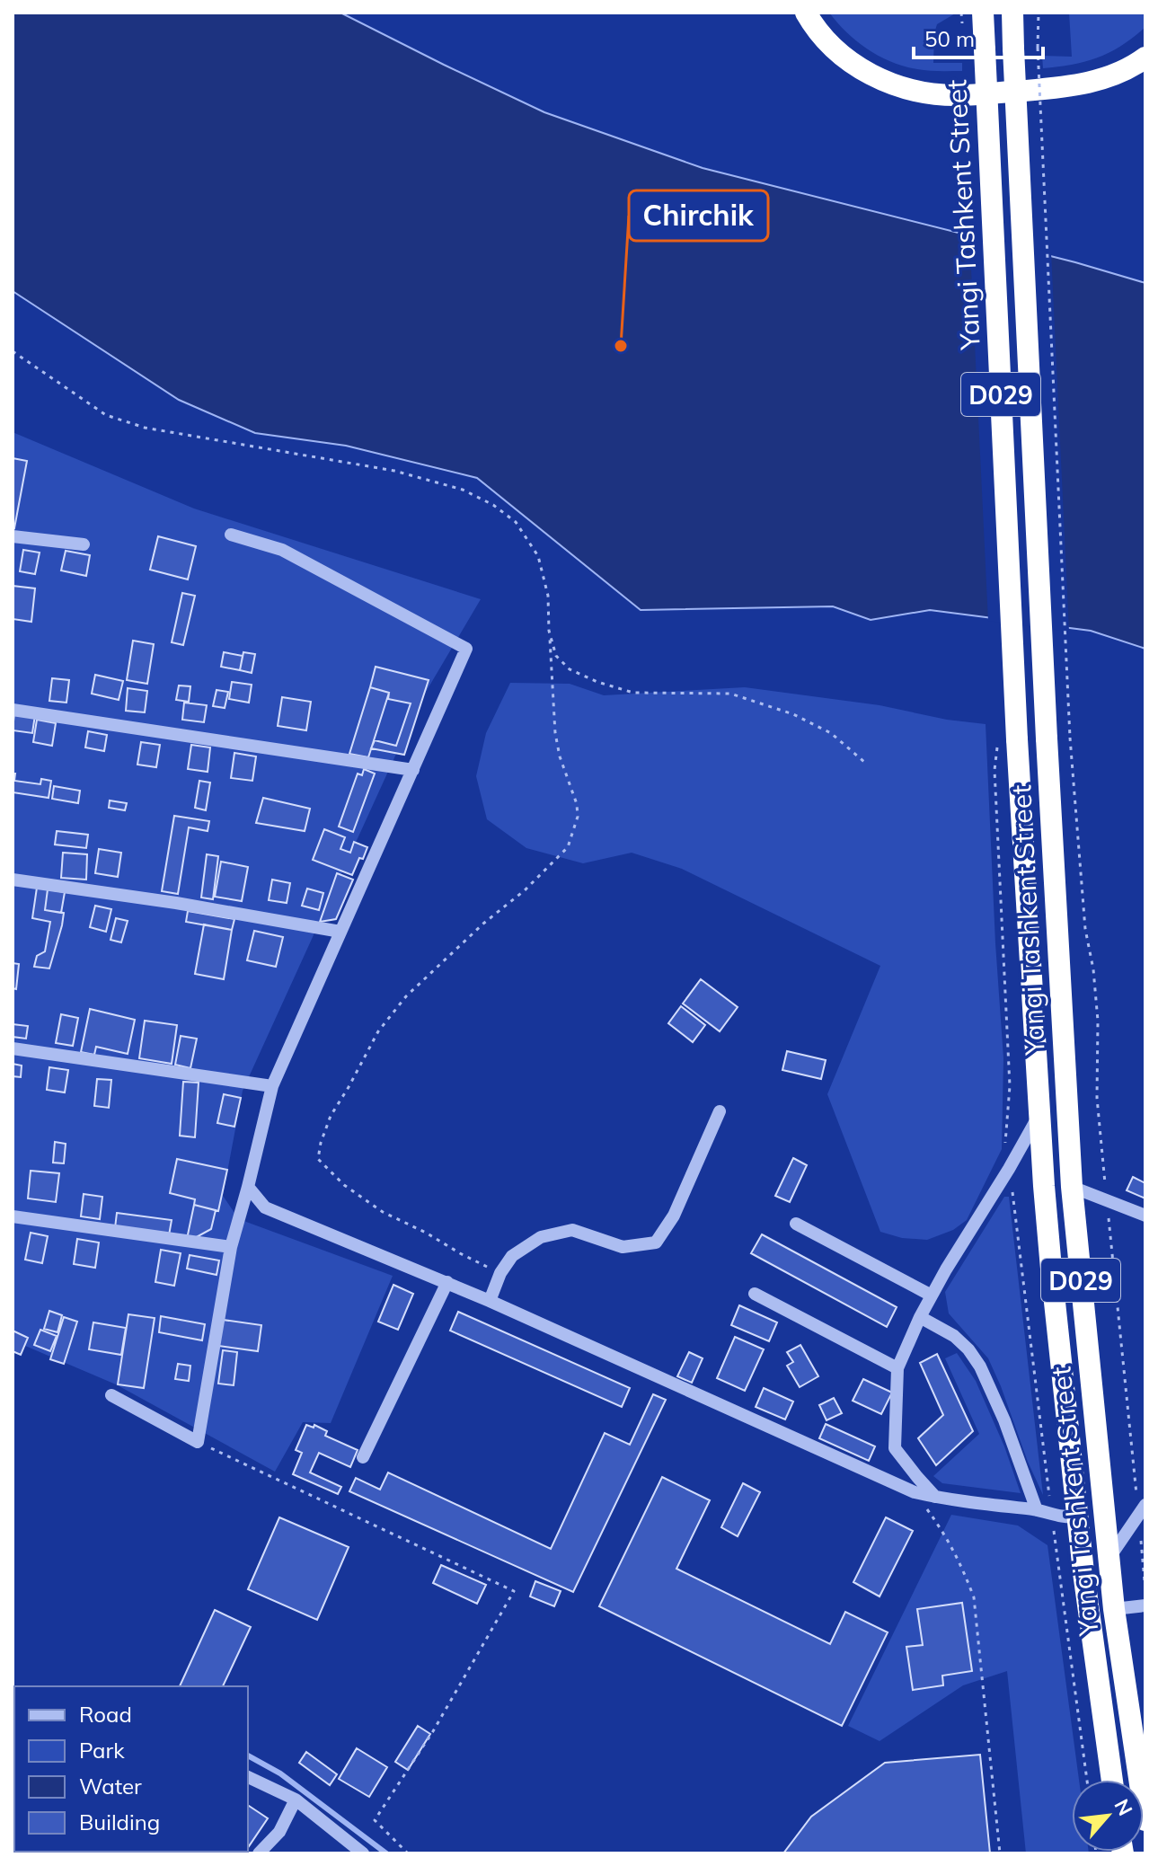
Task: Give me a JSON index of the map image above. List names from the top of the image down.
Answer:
{
  "streets": {
    "highway": ["Yangi Tashkent Street", "D029"]
  },
  "places": ["Chirchik"],
  "legend": [
    "Road",
    "Park",
    "Water",
    "Building"
  ],
  "scale_bar": "50 m",
  "north": "top right"
}
